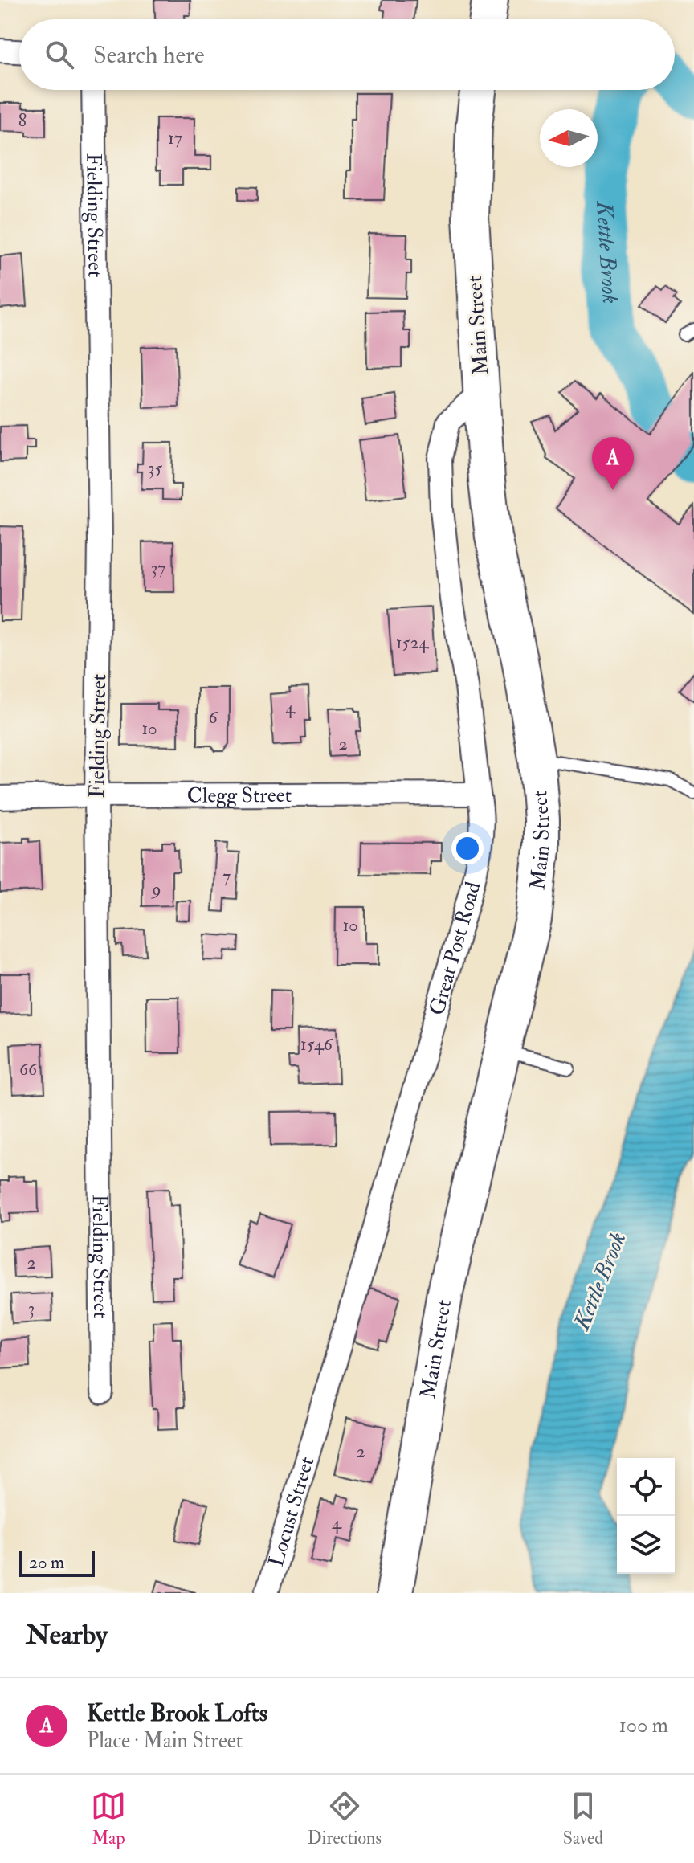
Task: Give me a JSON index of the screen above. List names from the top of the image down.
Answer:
{
  "streets": {
    "highway": ["Main Street"],
    "street": [
      "Fielding Street",
      "Clegg Street",
      "Great Post Road",
      "Locust Street"
    ]
  },
  "crossings": [
    ["Fielding Street", "Clegg Street"],
    ["Main Street", "Great Post Road"],
    ["Clegg Street", "Great Post Road"],
    ["Great Post Road", "Locust Street"]
  ],
  "water": ["Kettle Brook"],
  "house_numbers": [
    "8",
    "17",
    "35",
    "37",
    "1524",
    "4",
    "6",
    "10",
    "2",
    "7",
    "9",
    "10",
    "1546",
    "66",
    "2",
    "3",
    "2",
    "4"
  ],
  "scale_bar": "20 m",
  "north": "left",
  "page": {
    "search": "Search here",
    "pins": "A",
    "scale": "20 m",
    "heading": "Nearby",
    "list": [
      {
        "mark": "A",
        "name": "Kettle Brook Lofts",
        "note": "Place · Main Street",
        "value": "100 m"
      }
    ],
    "nav": ["Map", "Directions", "Saved"]
  }
}
